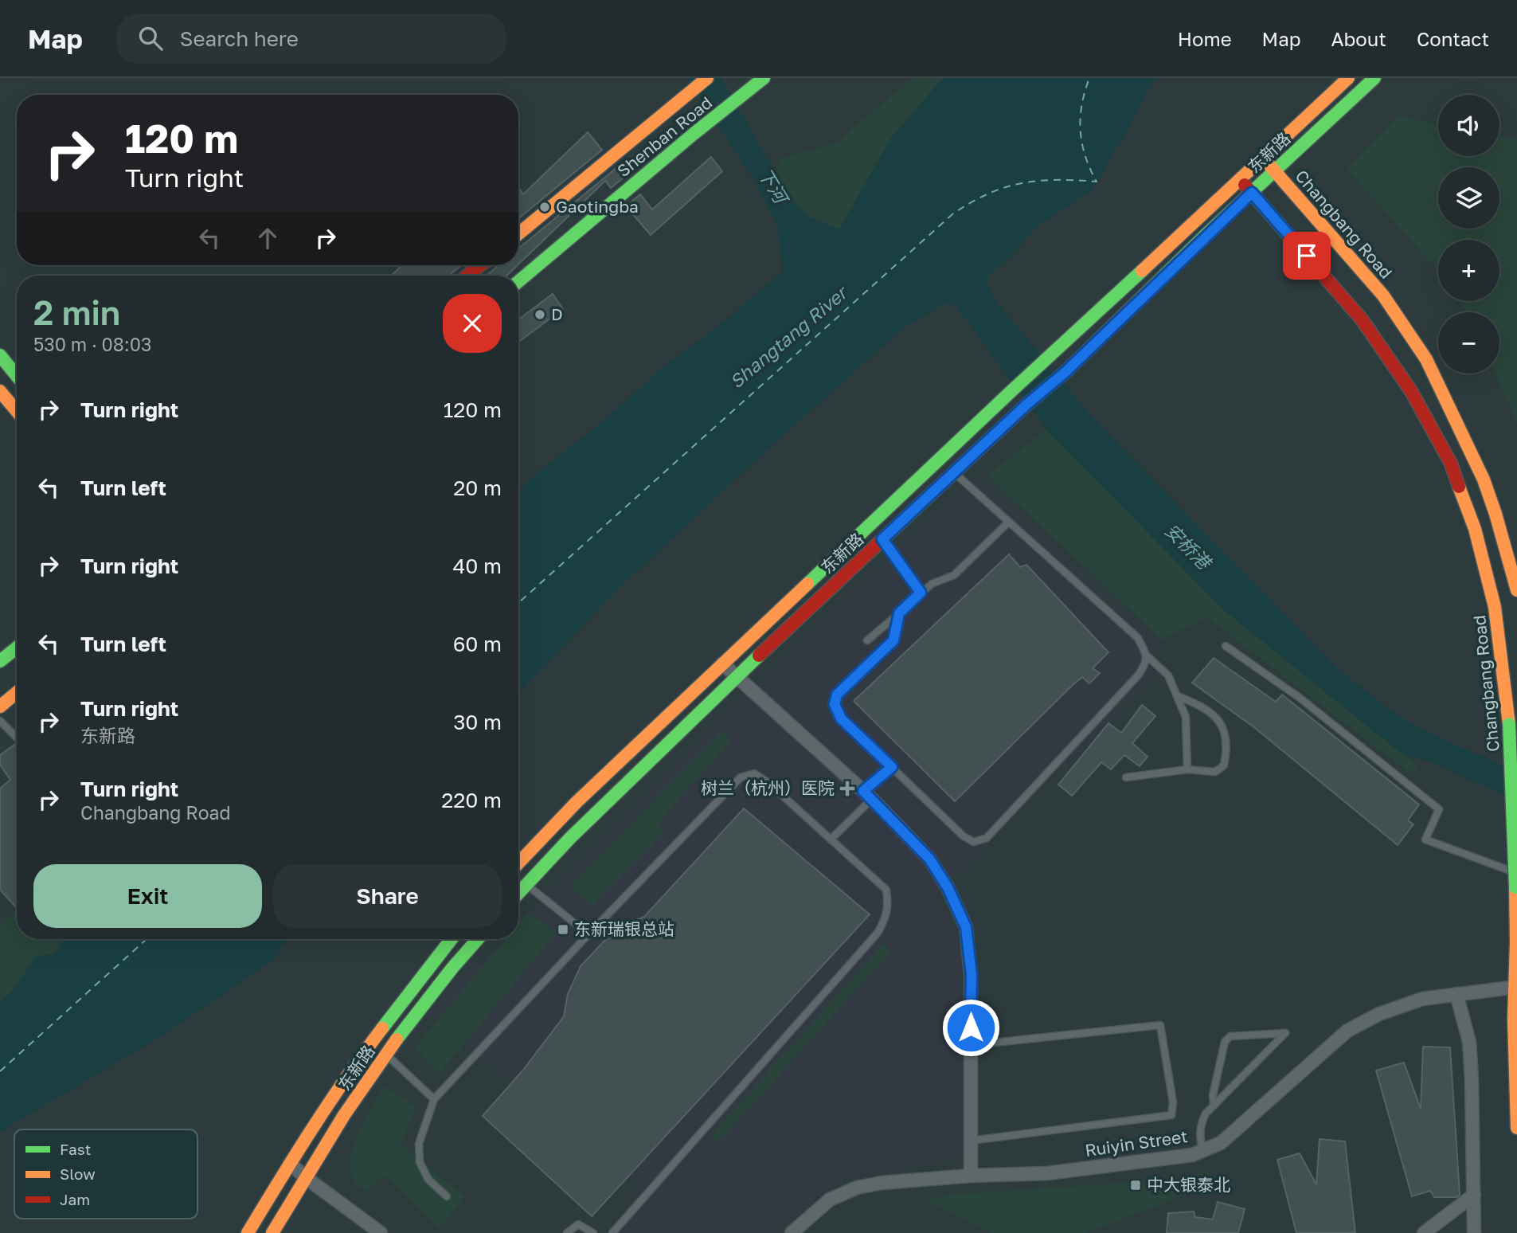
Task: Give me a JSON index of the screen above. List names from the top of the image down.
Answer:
{
  "streets": {
    "main road": ["Shenban Road", "东新路", "Changbang Road"],
    "street": ["Ruiyin Street"]
  },
  "crossings": [
    ["东新路", "Changbang Road"],
    ["Changbang Road", "Ruiyin Street"]
  ],
  "water": ["下河", "Shangtang River", "安桥港"],
  "places": {
    "other": ["Gaotingba", "D"],
    "health": ["树兰（杭州）医院"],
    "transit": ["东新瑞银总站", "中大银泰北"]
  },
  "legend": ["Fast", "Slow", "Jam"],
  "page": {
    "header": "Map",
    "search": "Search here",
    "nav": [
      "Home",
      "Map",
      "About",
      "Contact"
    ],
    "map_buttons": ["+", "−"],
    "turn": ["120 m", "Turn right"],
    "heading": ["2 min", "530 m · 08:03"],
    "list": [
      {
        "name": "Turn right",
        "value": "120 m"
      },
      {
        "name": "Turn left",
        "value": "20 m"
      },
      {
        "name": "Turn right",
        "value": "40 m"
      },
      {
        "name": "Turn left",
        "value": "60 m"
      },
      {
        "name": "Turn right",
        "note": "东新路",
        "value": "30 m"
      },
      {
        "name": "Turn right",
        "note": "Changbang Road",
        "value": "220 m"
      }
    ],
    "buttons": ["Exit", "Share"]
  }
}
